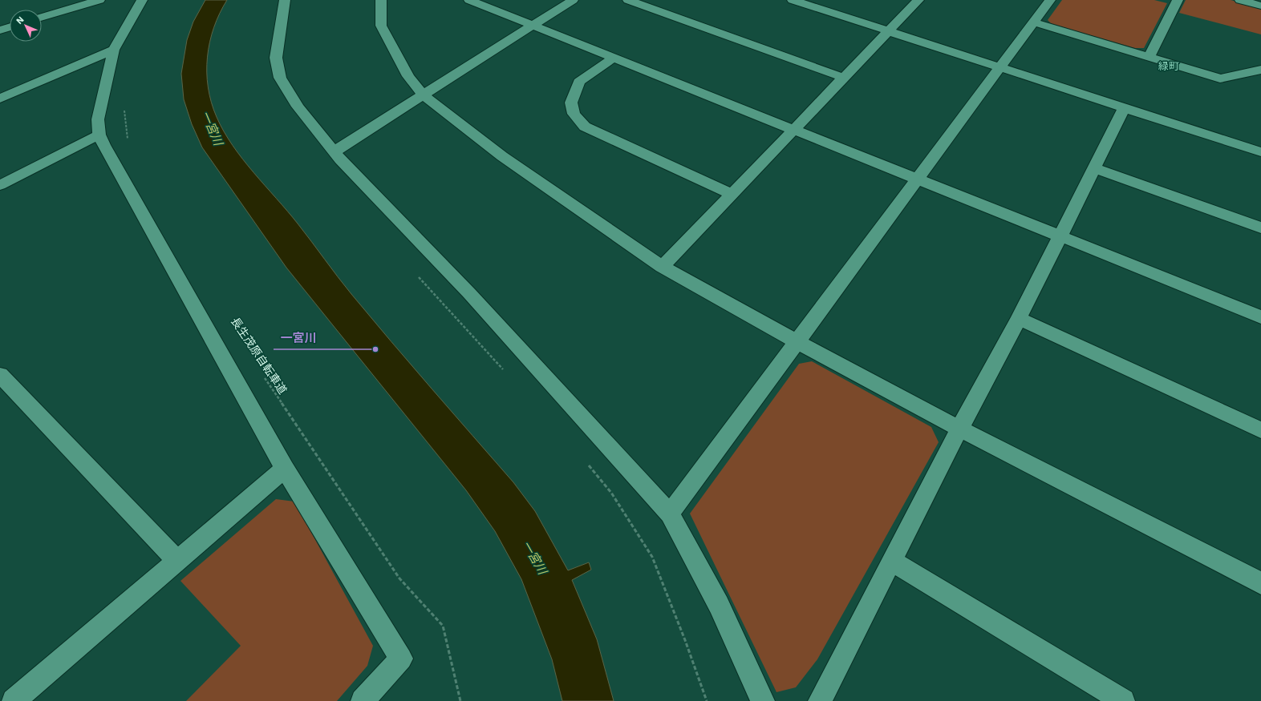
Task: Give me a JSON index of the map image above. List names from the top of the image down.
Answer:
{
  "streets": {
    "path": ["長生茂原自転車道"]
  },
  "districts": ["緑町"],
  "water": ["一宮川"],
  "places": ["一宮川"],
  "north": "top left"
}
